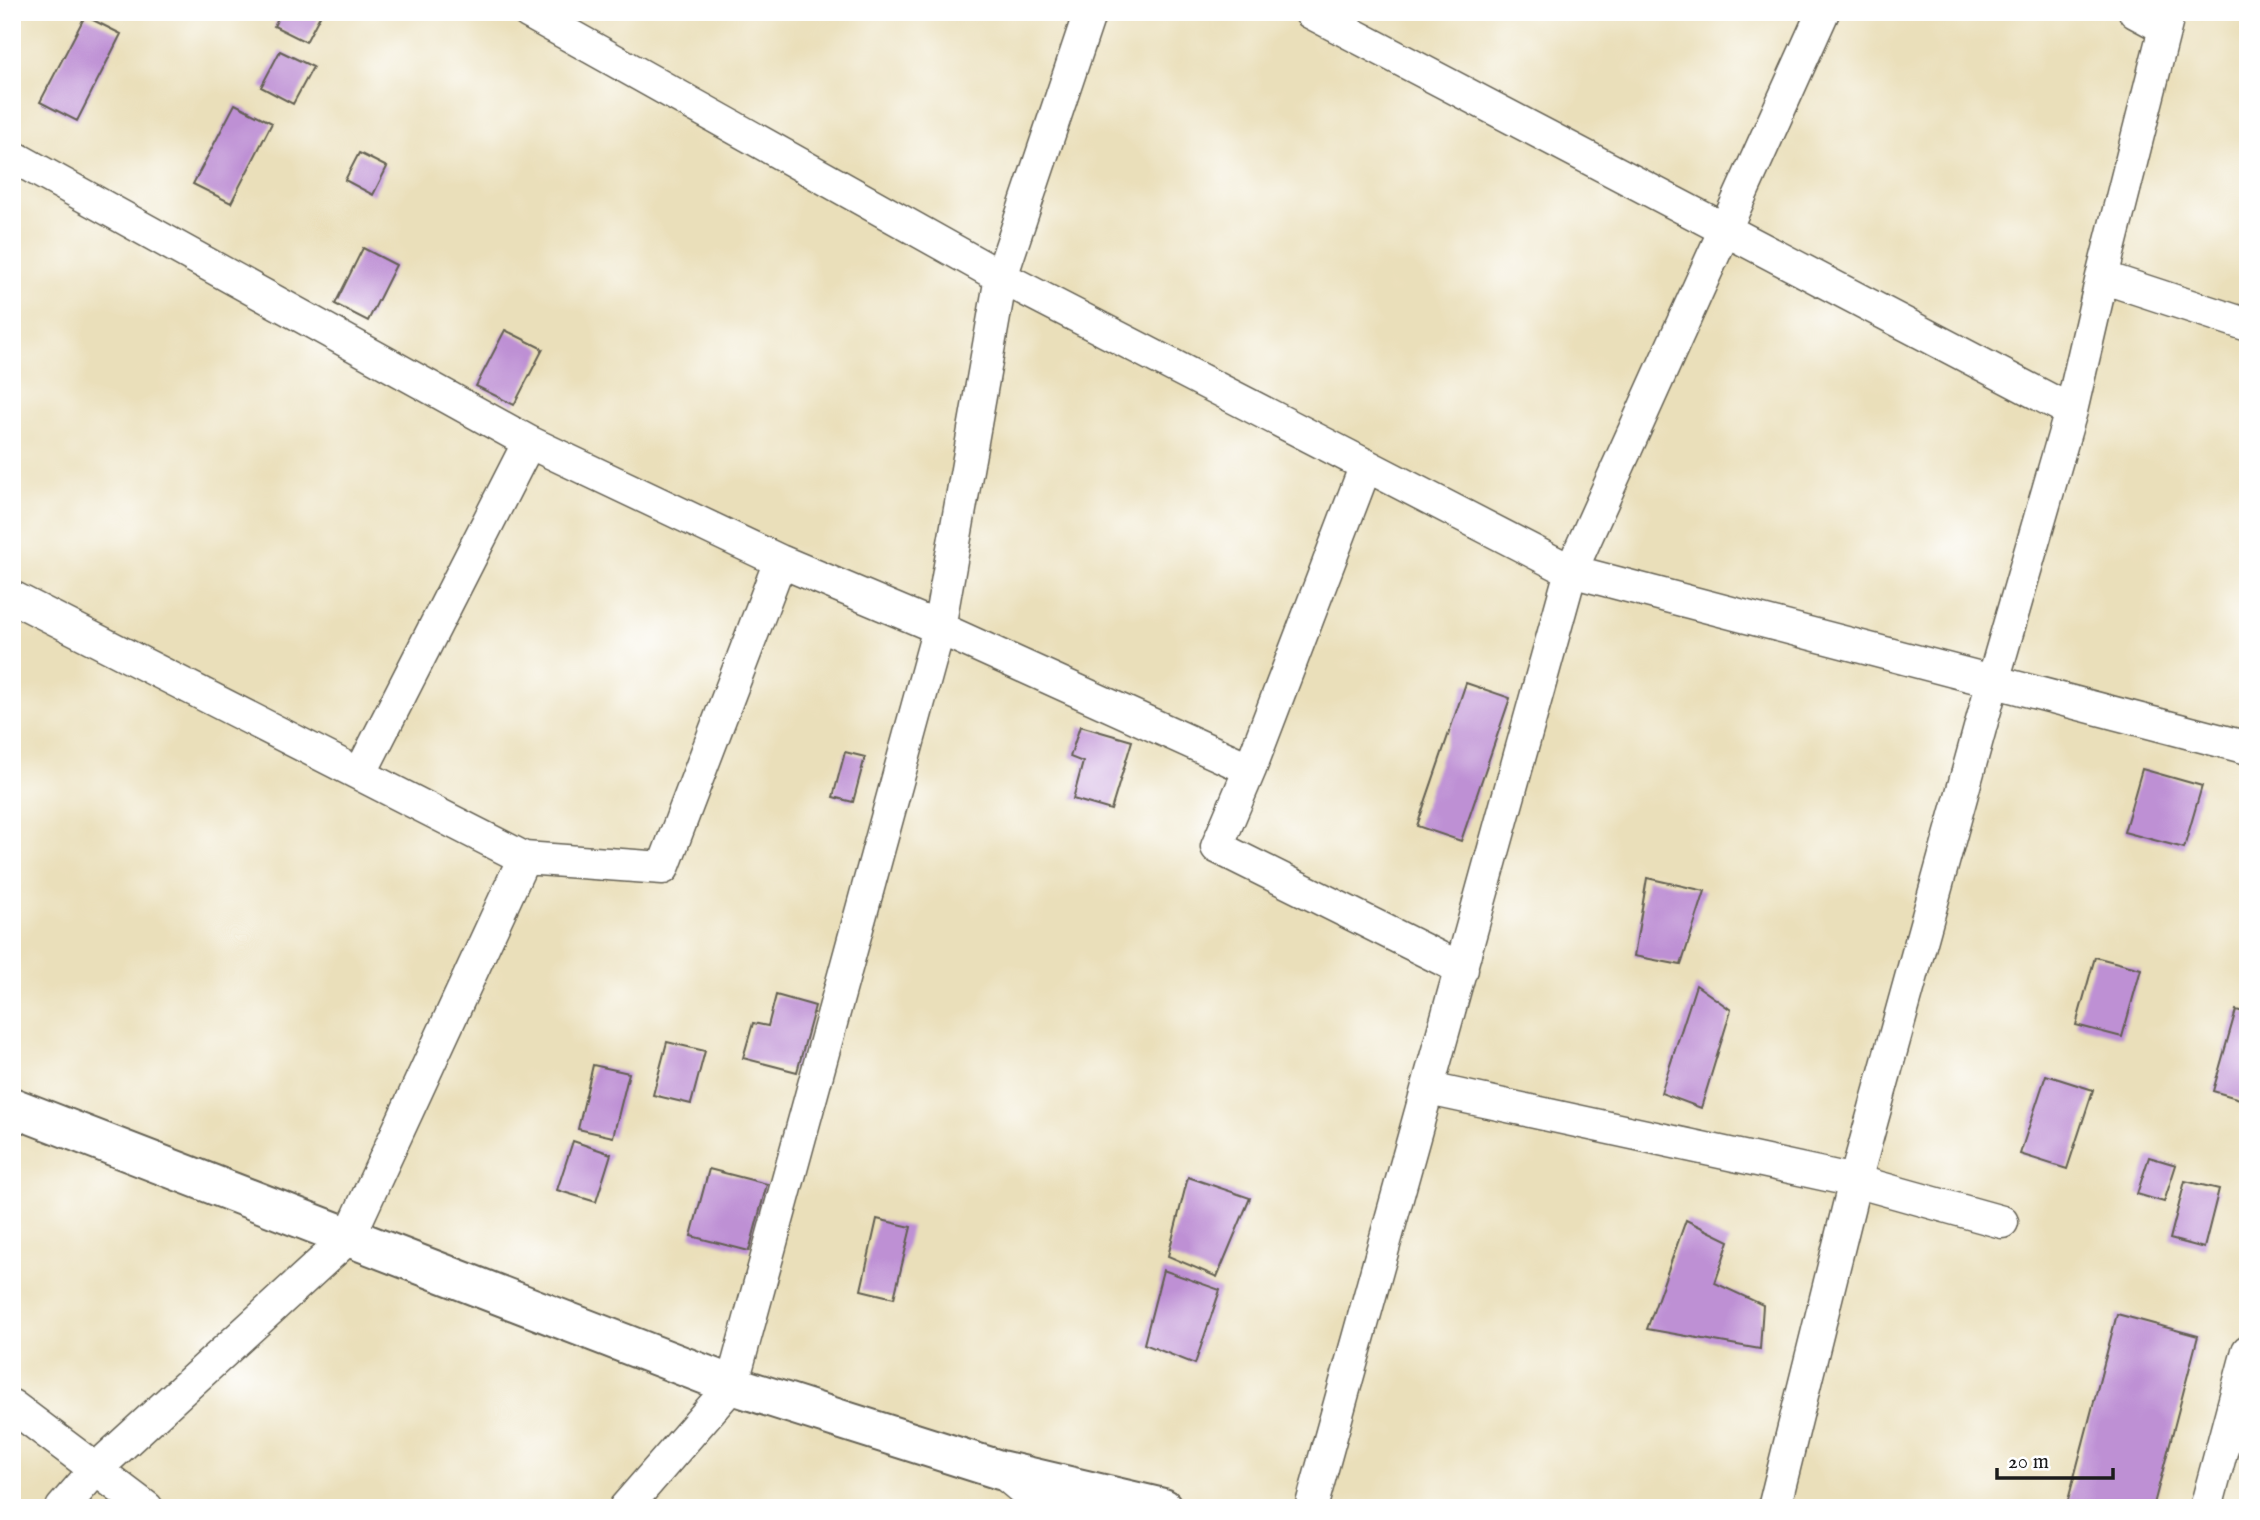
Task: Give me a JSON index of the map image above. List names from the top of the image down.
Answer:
{
  "scale_bar": "20 m"
}
